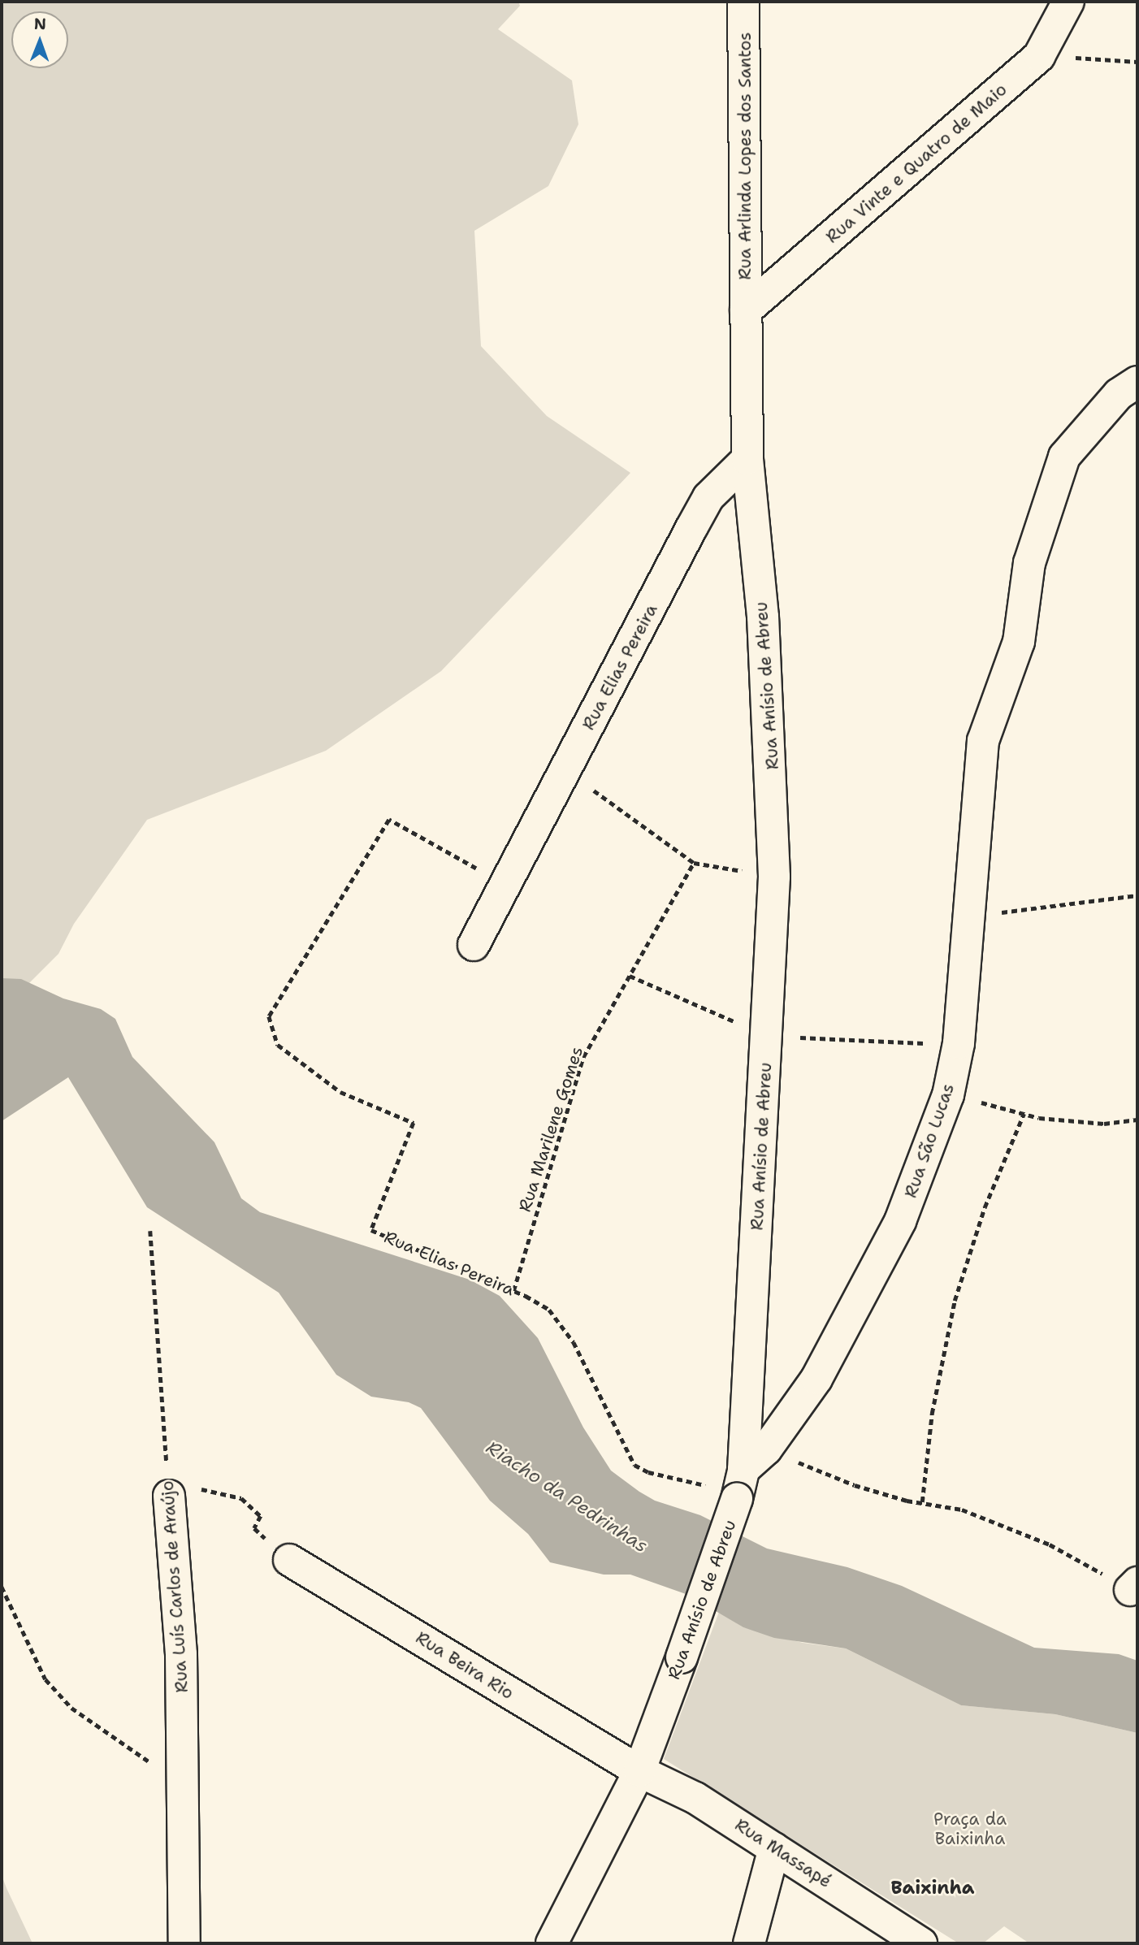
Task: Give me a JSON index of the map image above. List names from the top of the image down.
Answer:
{
  "streets": {
    "street": [
      "Rua Arlinda Lopes dos Santos",
      "Rua Vinte e Quatro de Maio",
      "Rua Elias Pereira",
      "Rua Anísio de Abreu",
      "Rua São Lucas",
      "Rua Luís Carlos de Araújo",
      "Rua Beira Rio",
      "Rua Massapé"
    ],
    "path": ["Rua Marilene Gomes"]
  },
  "crossings": [
    ["Rua Arlinda Lopes dos Santos", "Rua Vinte e Quatro de Maio"],
    ["Rua Arlinda Lopes dos Santos", "Rua Anísio de Abreu"],
    ["Rua Vinte e Quatro de Maio", "Rua Anísio de Abreu"],
    ["Rua Elias Pereira", "Rua Anísio de Abreu"],
    ["Rua Elias Pereira", "Rua Marilene Gomes"],
    ["Rua Anísio de Abreu", "Rua São Lucas"],
    ["Rua Anísio de Abreu", "Rua Beira Rio"],
    ["Rua Anísio de Abreu", "Rua Massapé"],
    ["Rua Beira Rio", "Rua Massapé"]
  ],
  "districts": ["Baixinha"],
  "water": ["Riacho da Pedrinhas"],
  "parks": ["Praça da Baixinha"],
  "north": "top"
}
